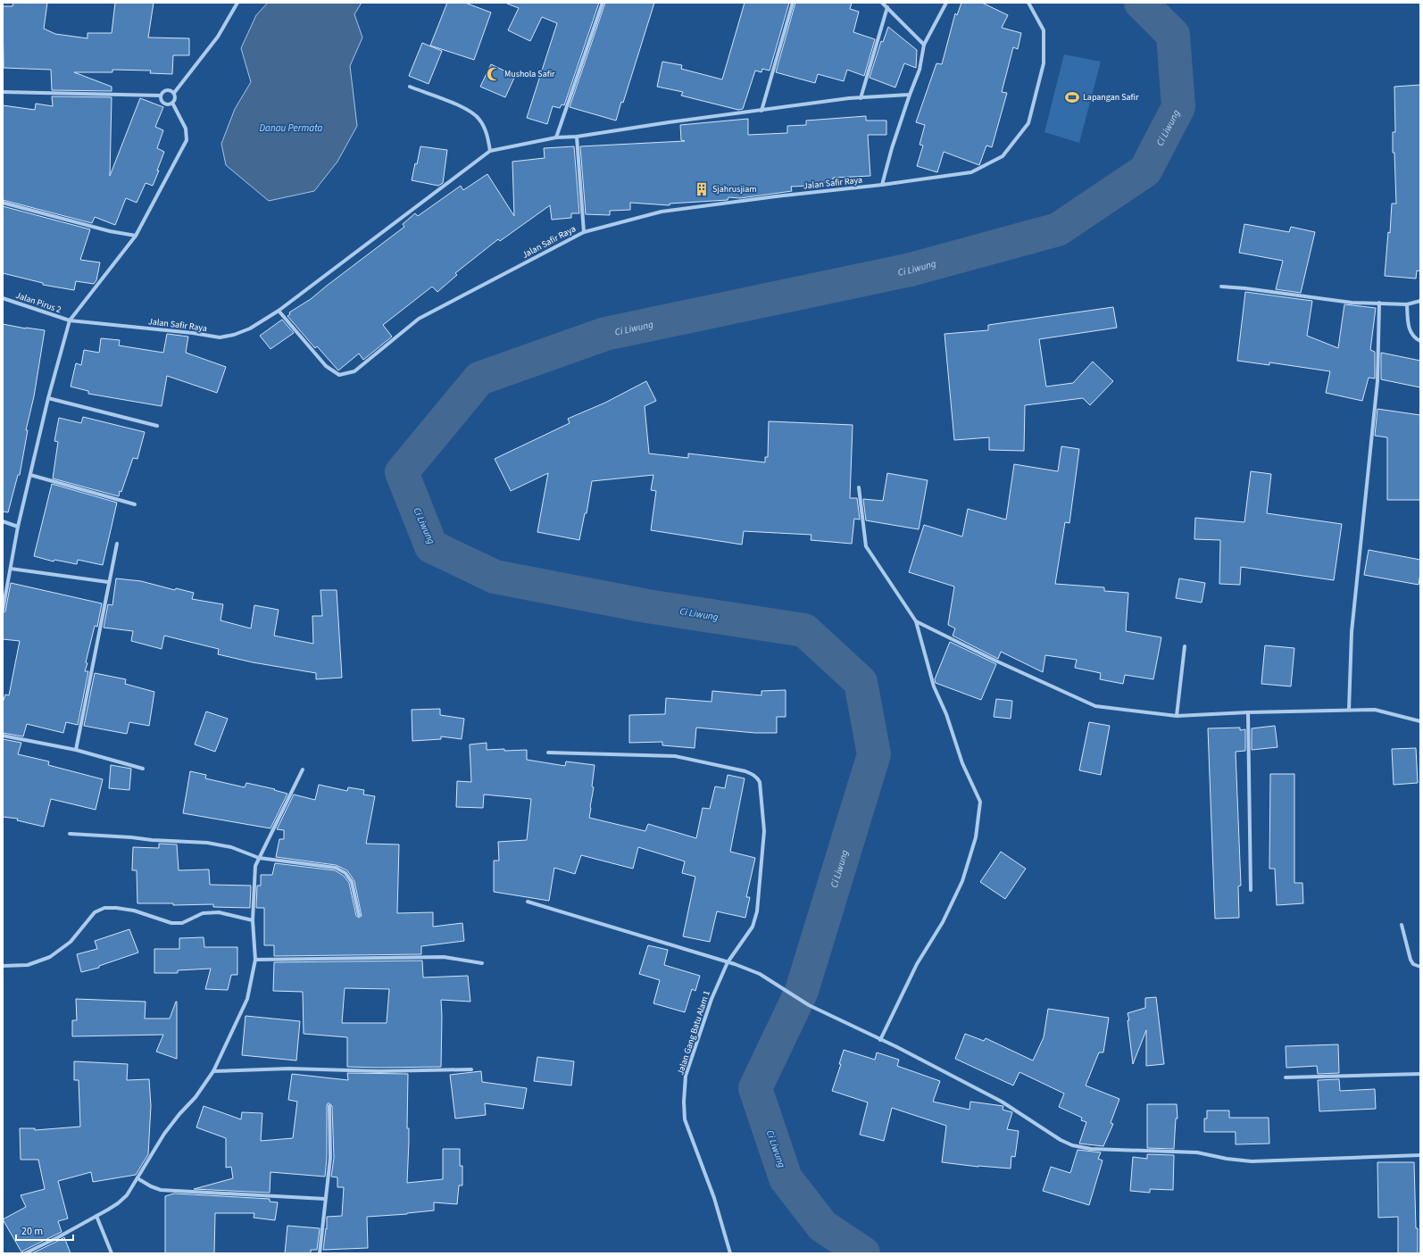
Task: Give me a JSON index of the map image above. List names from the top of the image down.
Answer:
{
  "streets": {
    "street": ["Jalan Safir Raya", "Jalan Pirus 2", "Jalan Gang Batu Alam 1"]
  },
  "crossings": [
    ["Jalan Safir Raya", "Jalan Pirus 2"]
  ],
  "water": ["Ci Liwung", "Danau Permata"],
  "places": {
    "mosque": ["Mushola Safir"],
    "sports": ["Lapangan Safir"],
    "building": ["Sjahrusjiam"]
  },
  "scale_bar": "20 m"
}
